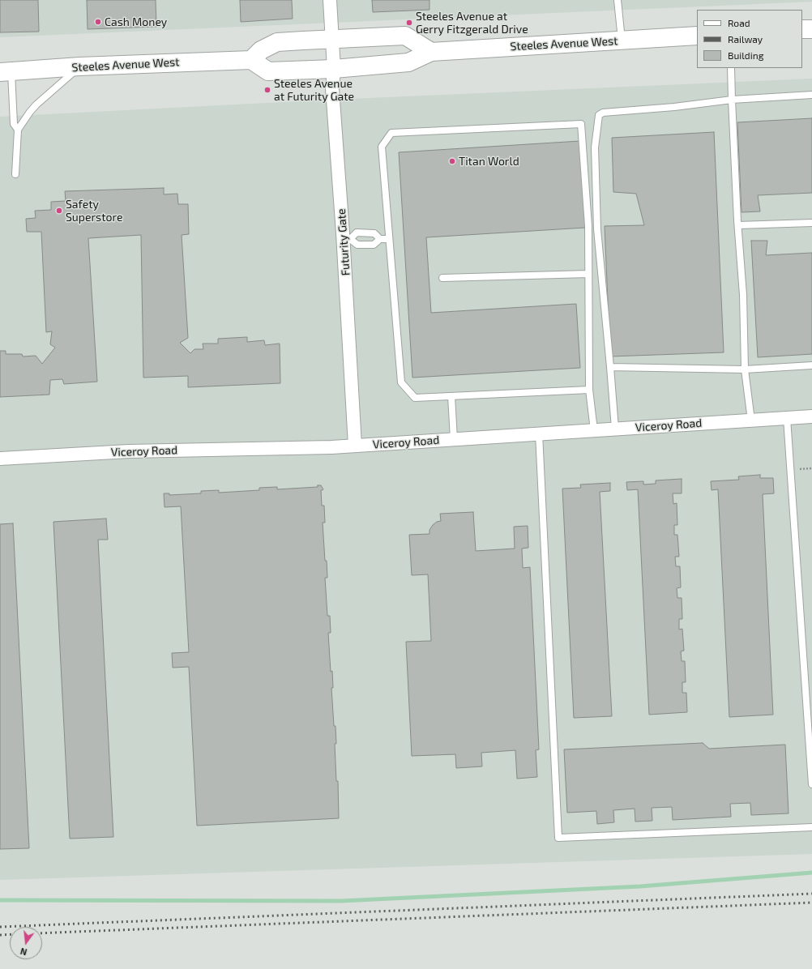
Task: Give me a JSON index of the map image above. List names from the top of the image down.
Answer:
{
  "streets": {
    "main road": ["Steeles Avenue West"],
    "street": ["Futurity Gate", "Viceroy Road"]
  },
  "crossings": [
    ["Steeles Avenue West", "Futurity Gate"],
    ["Futurity Gate", "Viceroy Road"]
  ],
  "places": [
    "Cash Money",
    "Steeles Avenue at Gerry Fitzgerald Drive",
    "Steeles Avenue at Futurity Gate",
    "Titan World",
    "Safety Superstore"
  ],
  "legend": ["Road", "Railway", "Building"],
  "north": "bottom"
}
